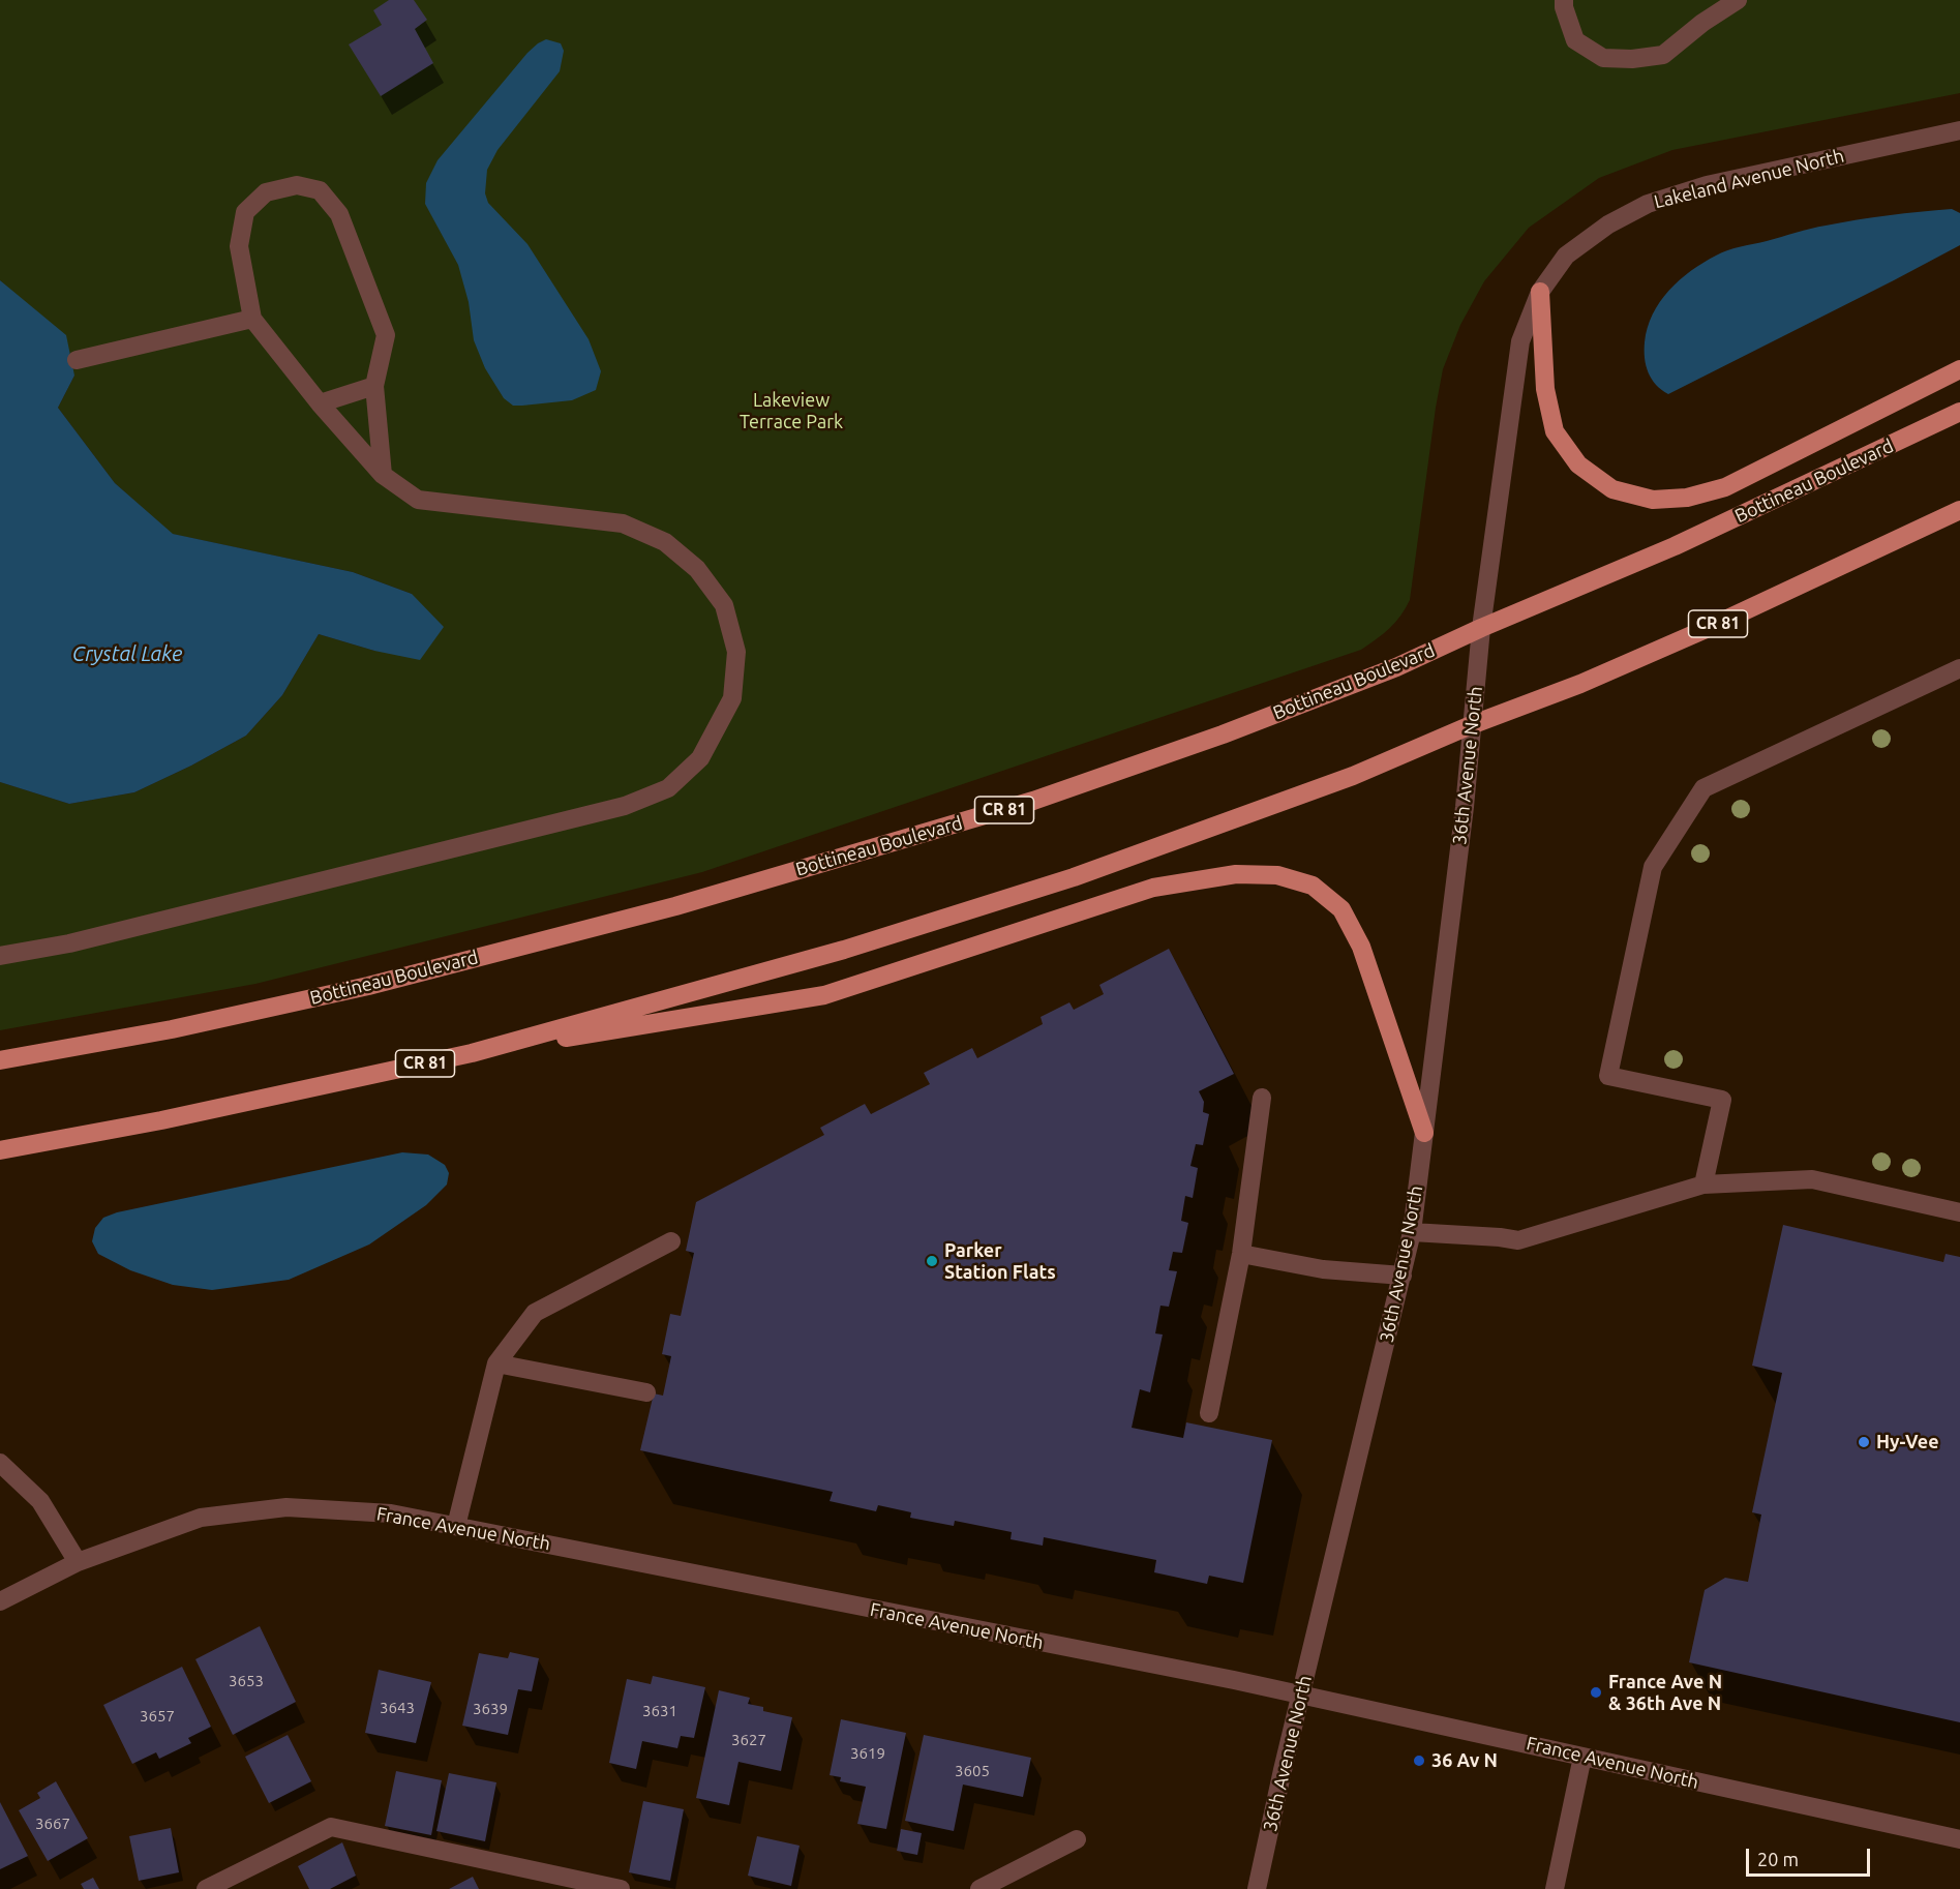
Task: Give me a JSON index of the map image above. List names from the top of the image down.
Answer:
{
  "streets": {
    "main road": ["Bottineau Boulevard", "CR 81"],
    "street": ["Lakeland Avenue North", "36th Avenue North", "France Avenue North"]
  },
  "crossings": [
    ["Lakeland Avenue North", "Bottineau Boulevard"],
    ["Lakeland Avenue North", "36th Avenue North"],
    ["Bottineau Boulevard", "36th Avenue North"],
    ["CR 81", "36th Avenue North"],
    ["36th Avenue North", "France Avenue North"]
  ],
  "water": ["Crystal Lake"],
  "parks": ["Lakeview Terrace Park"],
  "places": [
    "Parker Station Flats",
    "Hy-Vee",
    "France Ave N & 36th Ave N",
    "36 Av N"
  ],
  "house_numbers": [
    "3653",
    "3643",
    "3639",
    "3631",
    "3657",
    "3627",
    "3619",
    "3605",
    "3667"
  ],
  "scale_bar": "20 m"
}
